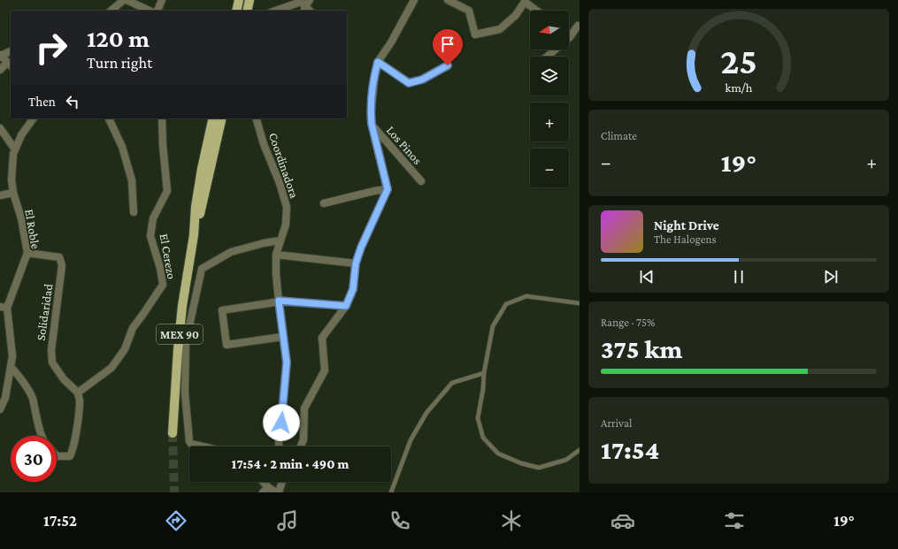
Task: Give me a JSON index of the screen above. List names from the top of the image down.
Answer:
{
  "streets": {
    "main road": ["MEX 90"],
    "street": [
      "Los Pinos",
      "Coordinadora",
      "El Roble",
      "El Cerezo",
      "Solidaridad"
    ]
  },
  "crossings": [
    ["El Roble", "Solidaridad"],
    ["El Cerezo", "Solidaridad"]
  ],
  "north": "left",
  "page": {
    "map_buttons": ["+", "−"],
    "turn": ["120 m", "Turn right"],
    "then": "Then",
    "tile": [
      "Climate",
      ["Range · 75%", "375 km"],
      ["Arrival", "17:54"]
    ],
    "heat": ["−", "19°", "+"],
    "song": ["Night Drive", "The Halogens"],
    "limit": "30",
    "trip": "17:54 · 2 min · 490 m",
    "tabs": ["17:52", "19°"],
    "gauge": ["25", "km/h"]
  }
}
